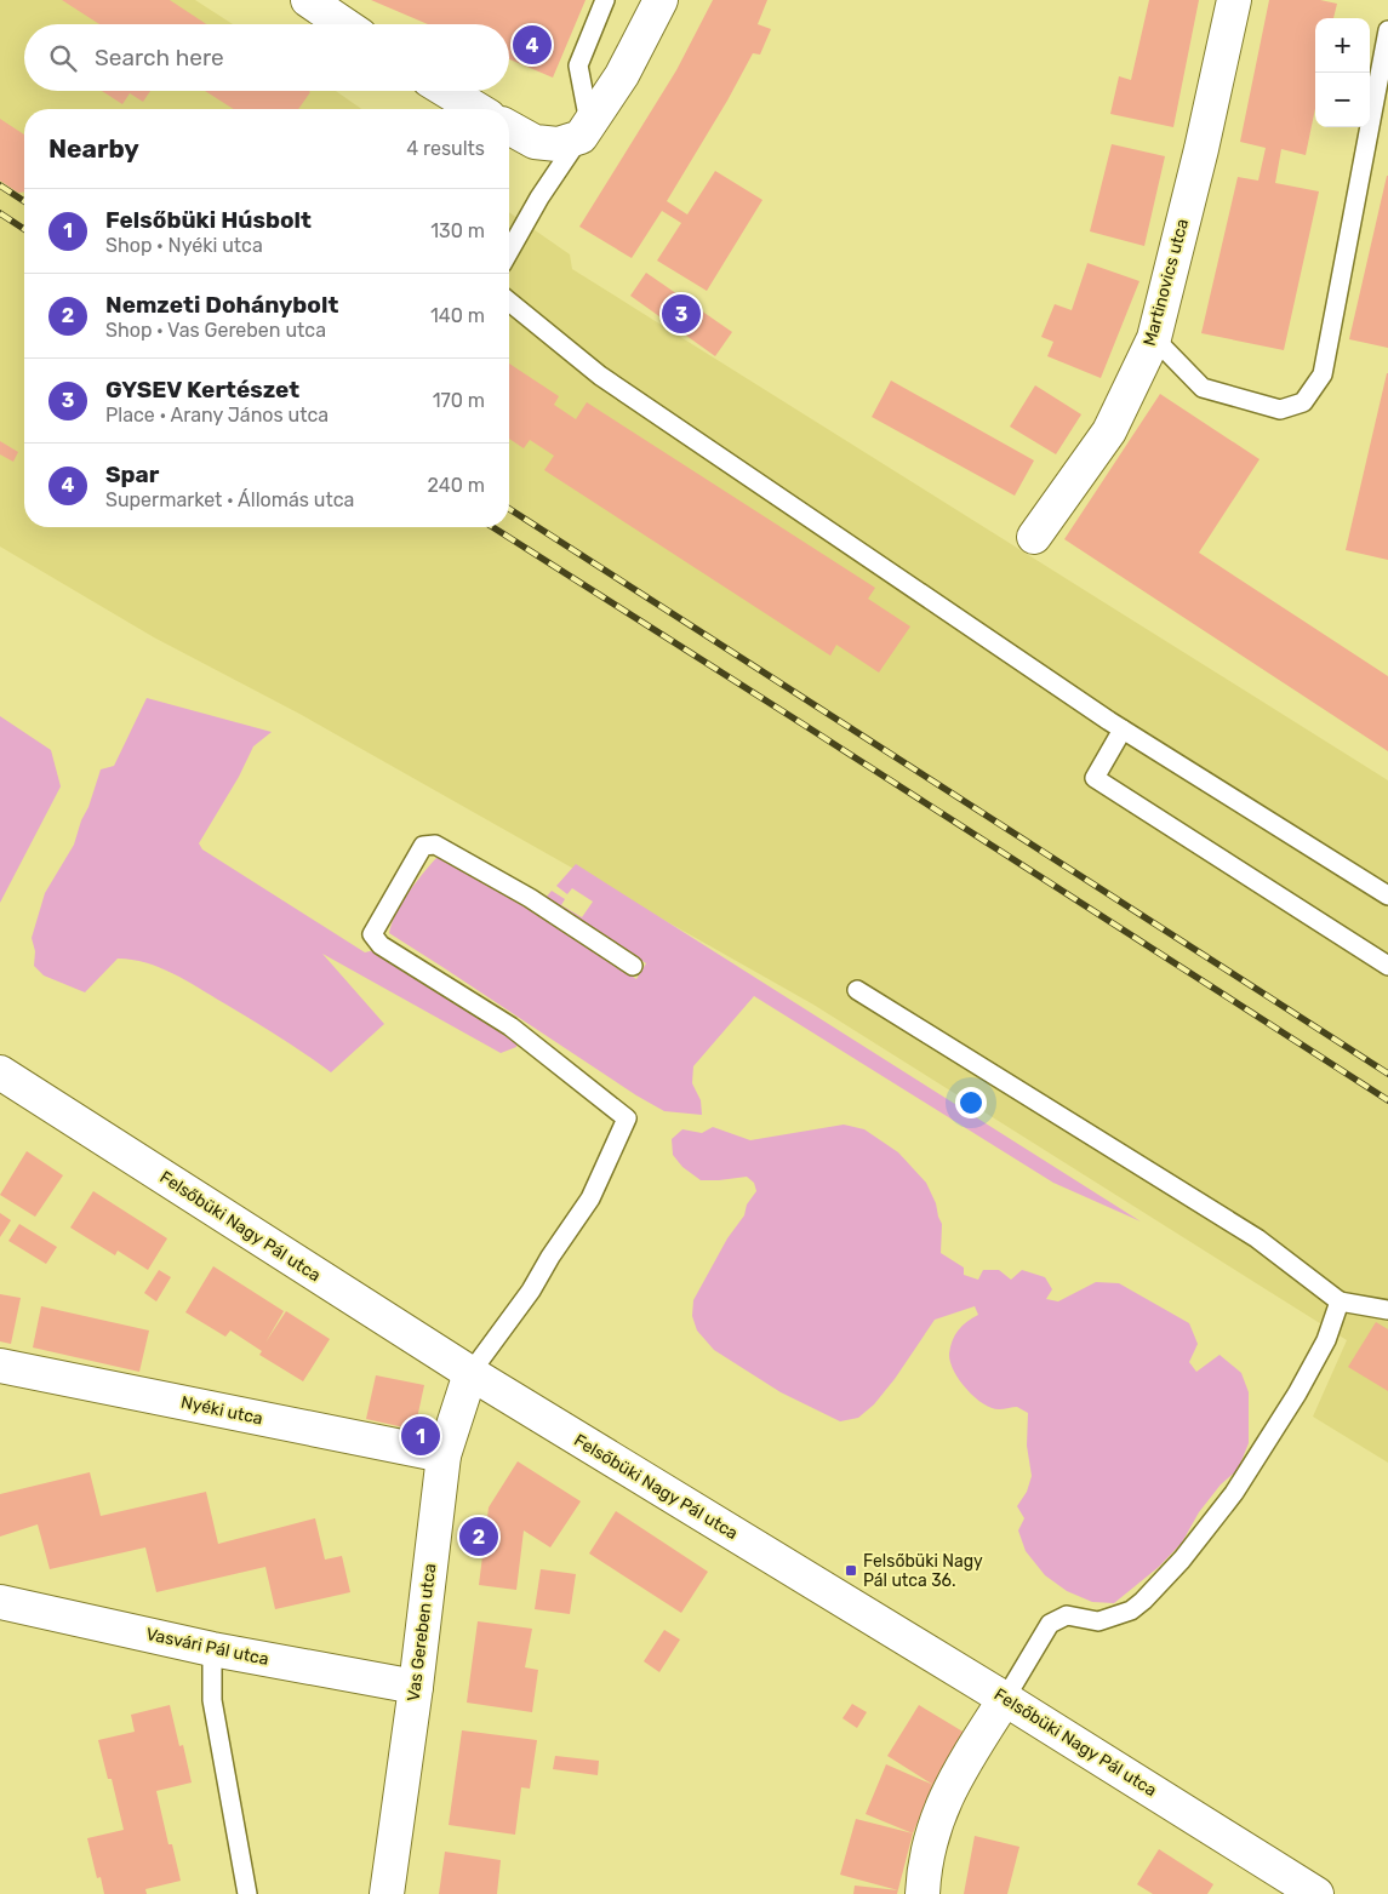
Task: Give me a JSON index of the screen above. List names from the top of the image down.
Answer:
{
  "streets": {
    "street": [
      "Martinovics utca",
      "Felsőbüki Nagy Pál utca",
      "Nyéki utca",
      "Vas Gereben utca",
      "Vasvári Pál utca"
    ]
  },
  "crossings": [
    ["Felsőbüki Nagy Pál utca", "Vas Gereben utca"],
    ["Nyéki utca", "Vas Gereben utca"],
    ["Vas Gereben utca", "Vasvári Pál utca"]
  ],
  "places": {
    "transit": ["Felsőbüki Nagy Pál utca 36."]
  },
  "page": {
    "map_buttons": ["+", "−"],
    "pins": [
      "4",
      "3",
      "1",
      "2"
    ],
    "search": "Search here",
    "heading": ["Nearby", "4 results"],
    "list": [
      {
        "mark": "1",
        "name": "Felsőbüki Húsbolt",
        "note": "Shop · Nyéki utca",
        "value": "130 m"
      },
      {
        "mark": "2",
        "name": "Nemzeti Dohánybolt",
        "note": "Shop · Vas Gereben utca",
        "value": "140 m"
      },
      {
        "mark": "3",
        "name": "GYSEV Kertészet",
        "note": "Place · Arany János utca",
        "value": "170 m"
      },
      {
        "mark": "4",
        "name": "Spar",
        "note": "Supermarket · Állomás utca",
        "value": "240 m"
      }
    ]
  }
}
